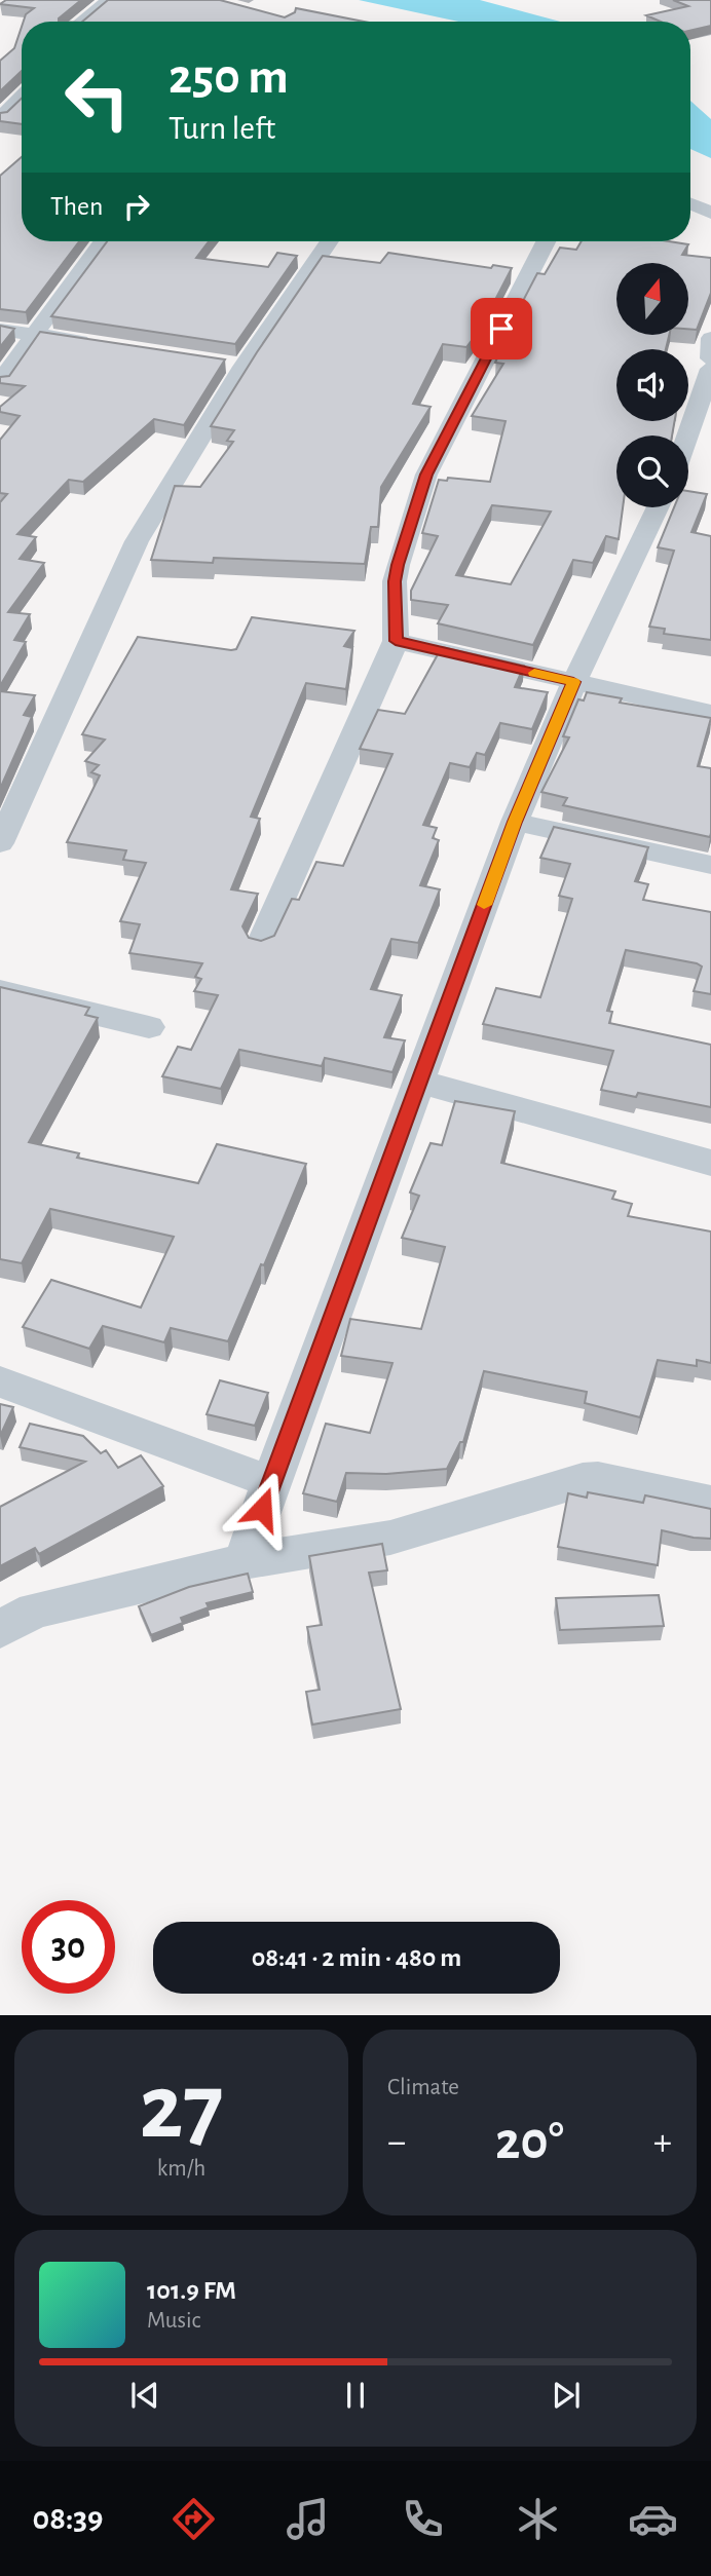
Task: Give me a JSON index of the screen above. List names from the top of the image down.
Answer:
{
  "north": "top",
  "page": {
    "turn": ["250 m", "Turn left"],
    "then": "Then",
    "limit": "30",
    "trip": "08:41 · 2 min · 480 m",
    "tile": [
      ["27", "km/h"],
      "Climate"
    ],
    "heat": ["−", "20°", "+"],
    "song": ["101.9 FM", "Music"],
    "tabs": "08:39"
  }
}
